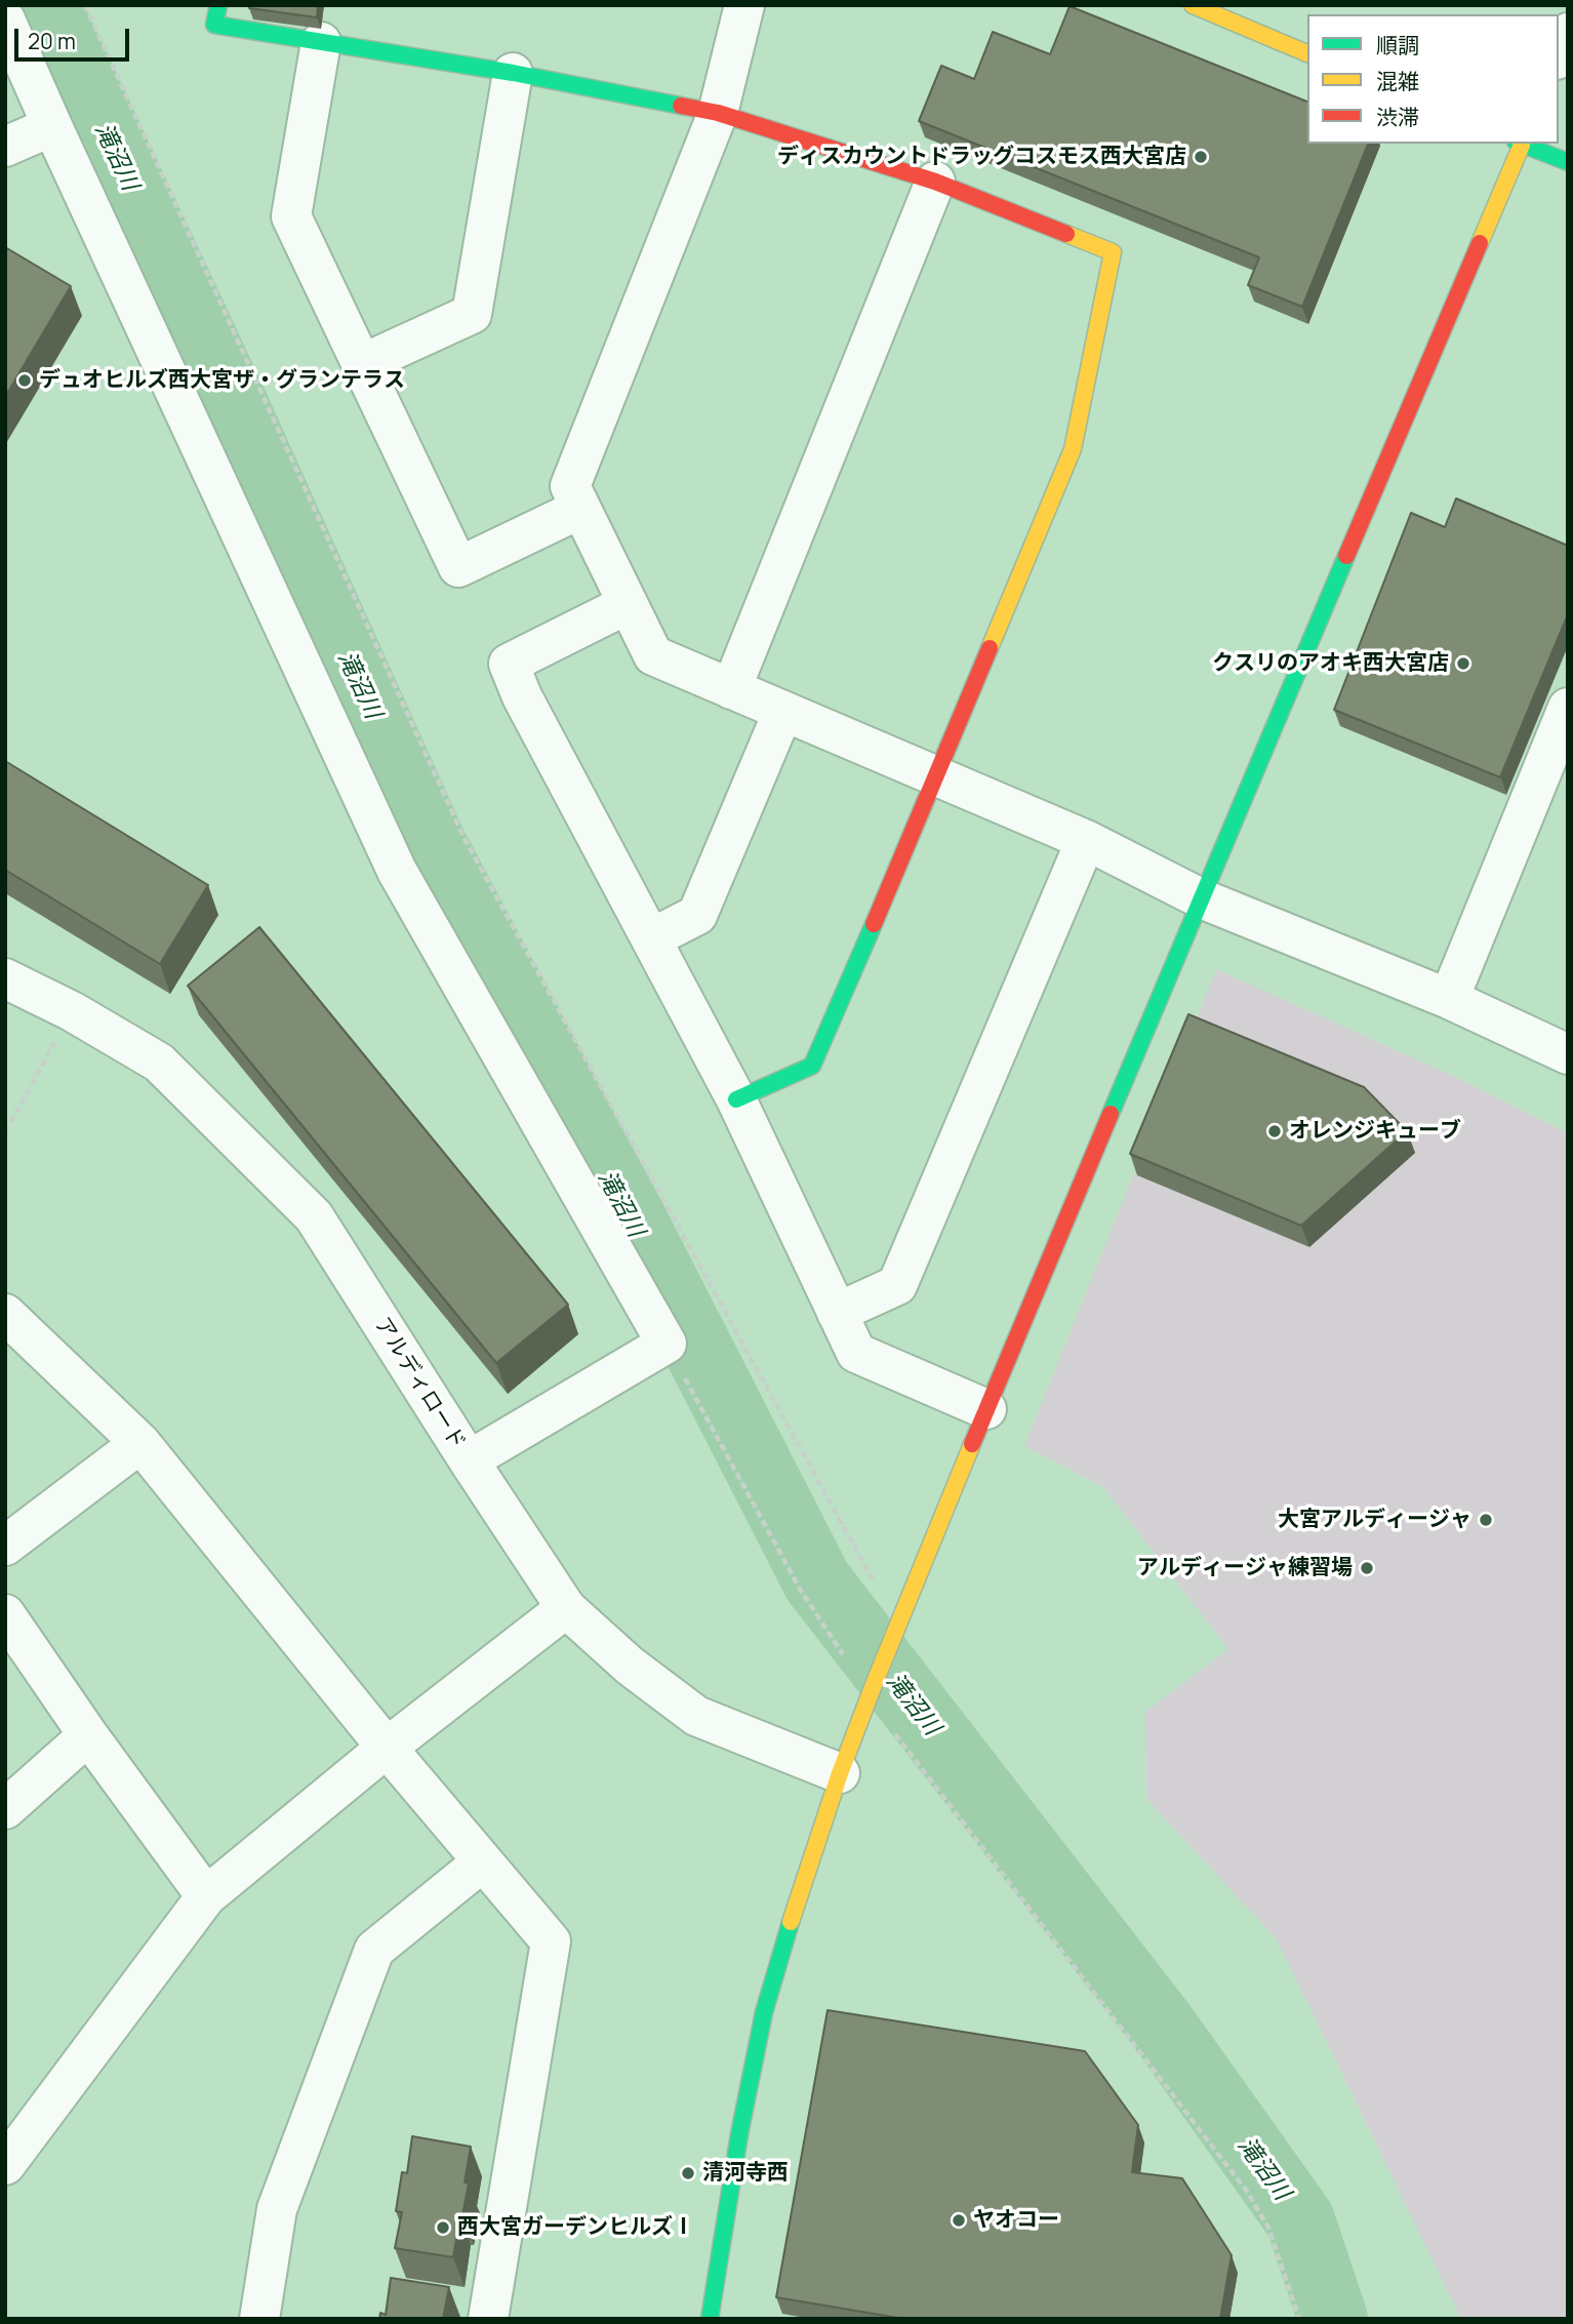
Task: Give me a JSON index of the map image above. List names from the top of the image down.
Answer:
{
  "streets": {
    "street": ["アルディロード"]
  },
  "water": ["滝沼川"],
  "places": [
    "ディスカウントドラッグコスモス西大宮店",
    "デュオヒルズ西大宮ザ・グランテラス",
    "クスリのアオキ西大宮店",
    "オレンジキューブ",
    "大宮アルディージャ",
    "アルディージャ練習場",
    "清河寺西",
    "ヤオコー",
    "西大宮ガーデンヒルズⅠ"
  ],
  "legend": ["順調", "混雑", "渋滞"],
  "scale_bar": "20 m"
}
